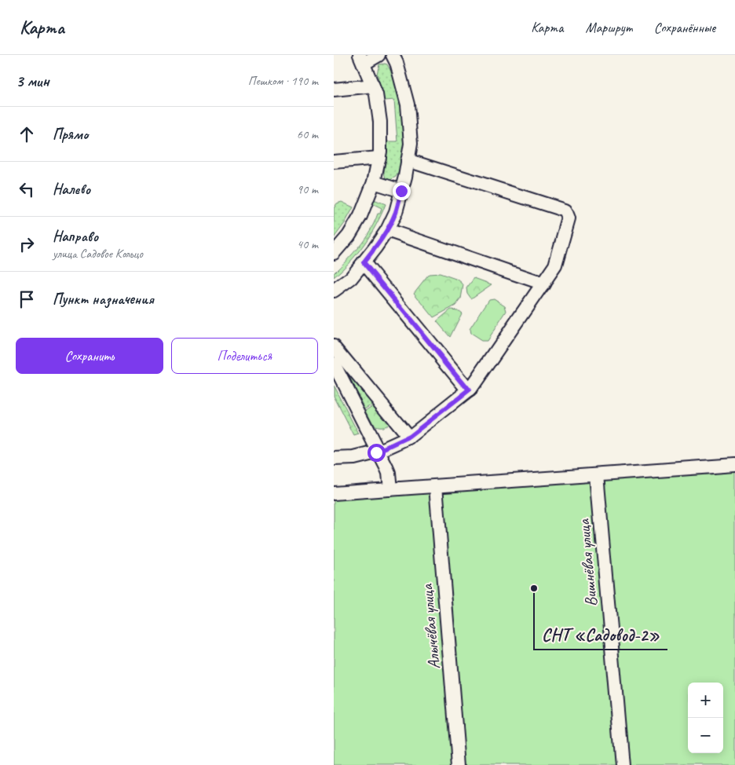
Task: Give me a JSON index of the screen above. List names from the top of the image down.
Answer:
{
  "streets": {
    "street": ["Вишнёвая улица", "Алычёвая улица"]
  },
  "places": ["СНТ «Садовод-2»"],
  "page": {
    "header": "Карта",
    "nav": ["Карта", "Маршрут", "Сохранённые"],
    "heading": ["3 мин", "Пешком · 190 m"],
    "list": [
      ["Прямо", "60 m"],
      ["Налево", "90 m"],
      ["Направо", "улица Садовое Кольцо", "40 m"],
      "Пункт назначения"
    ],
    "buttons": ["Сохранить", "Поделиться"],
    "map_buttons": ["+", "−"]
  }
}
